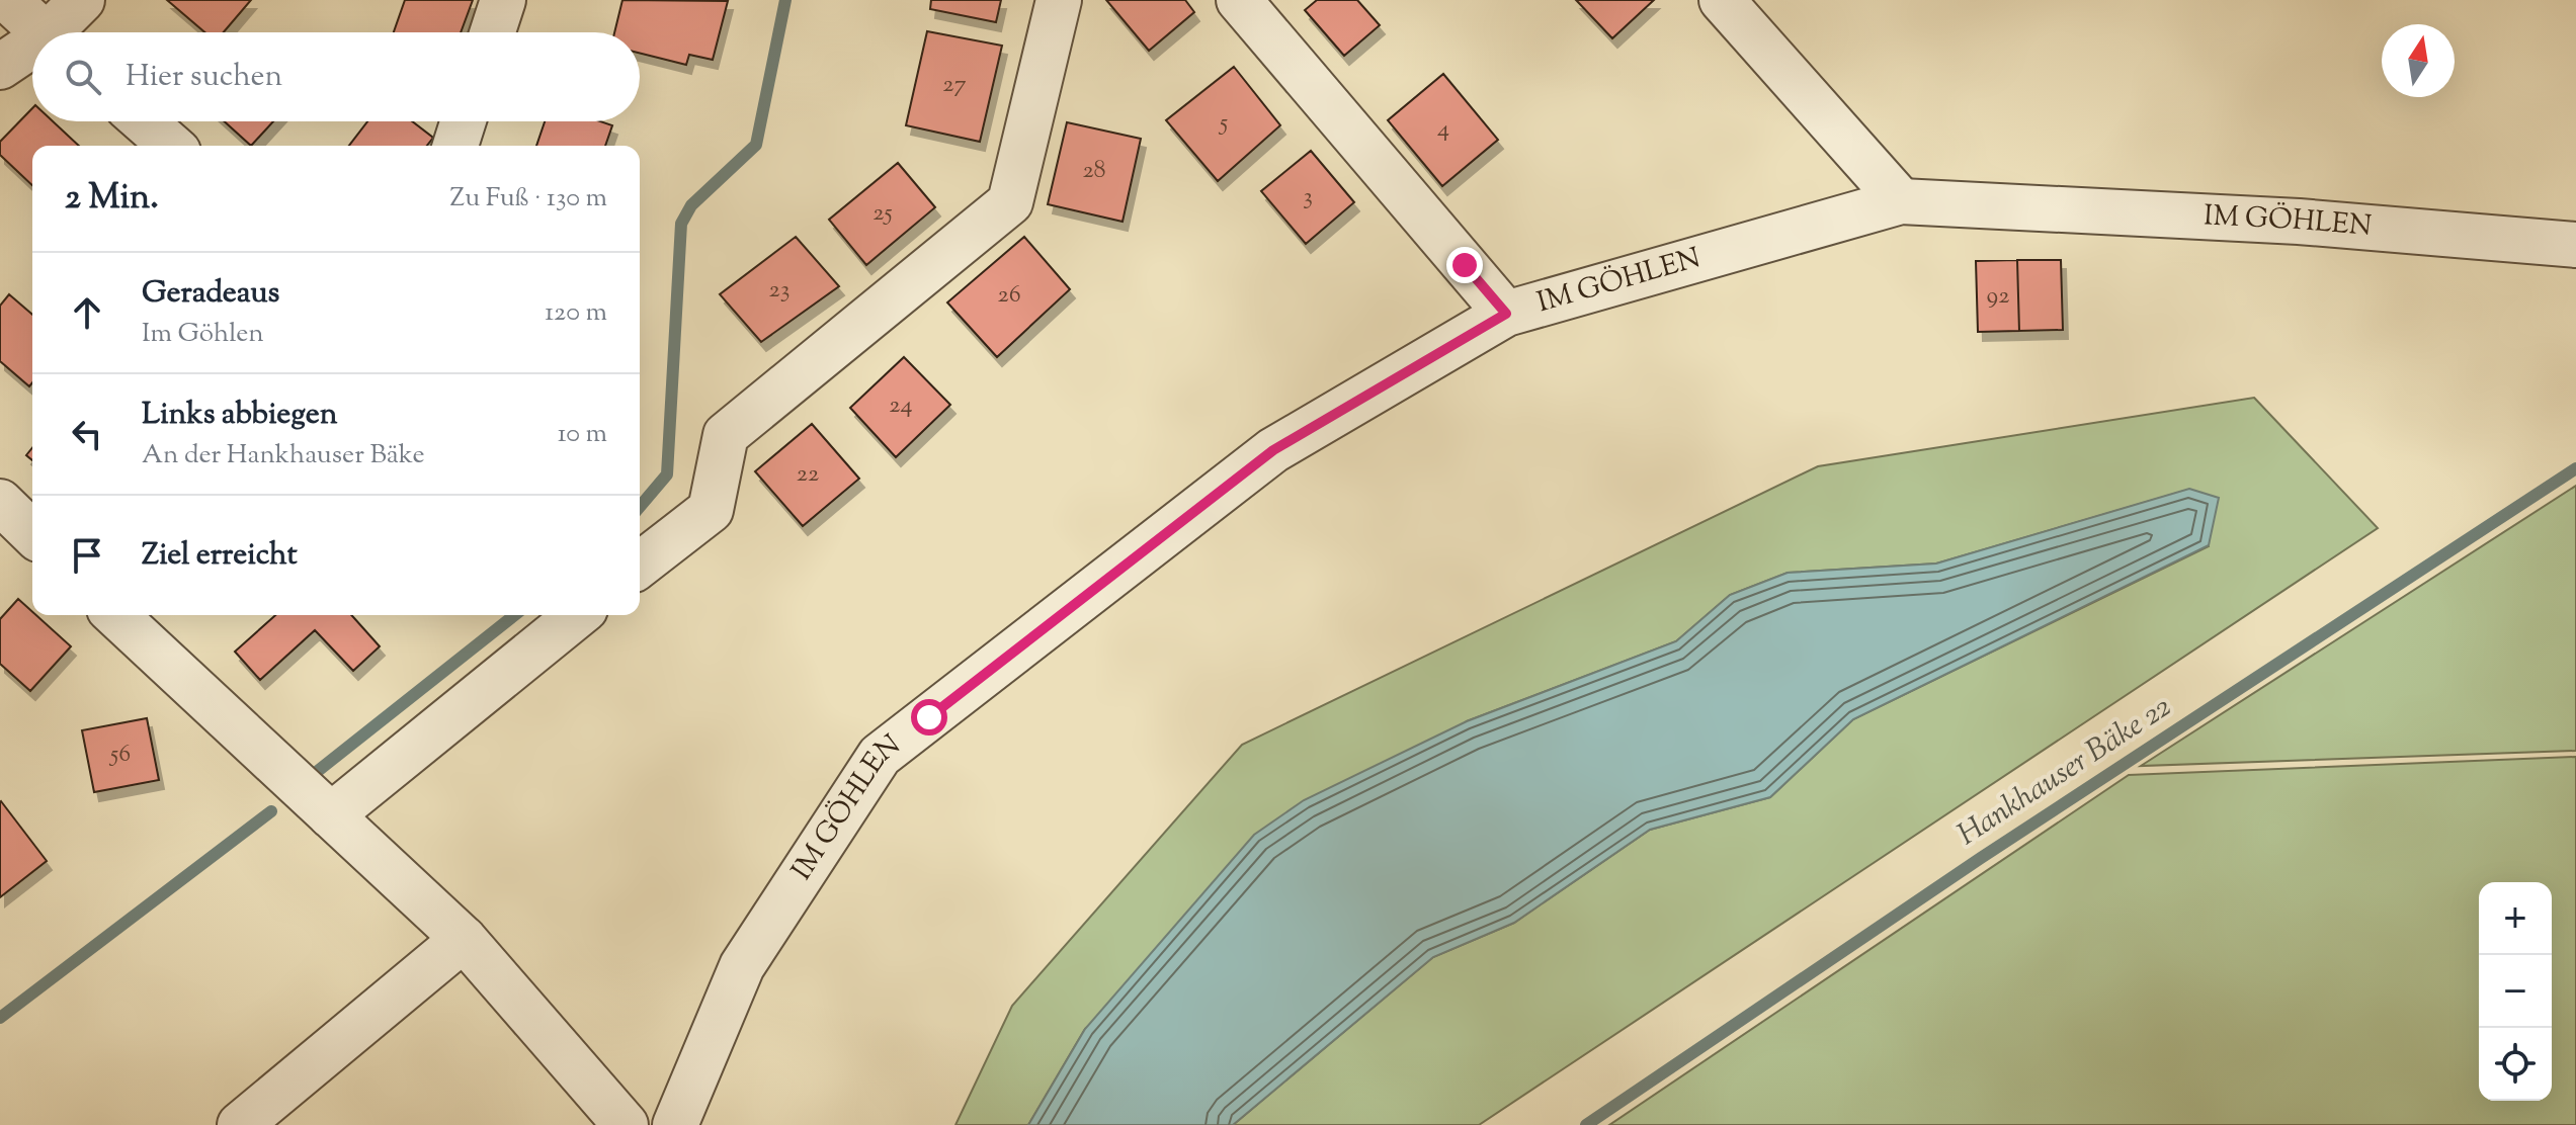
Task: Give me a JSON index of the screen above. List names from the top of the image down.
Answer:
{
  "streets": {
    "street": ["IM GÖHLEN"]
  },
  "water": ["Hankhauser Bäke 22"],
  "house_numbers": [
    "27",
    "5",
    "4",
    "28",
    "3",
    "25",
    "23",
    "26",
    "92",
    "24",
    "22",
    "56"
  ],
  "north": "top",
  "page": {
    "search": "Hier suchen",
    "heading": ["2 Min.", "Zu Fuß · 130 m"],
    "list": [
      ["Geradeaus", "Im Göhlen", "120 m"],
      ["Links abbiegen", "An der Hankhauser Bäke", "10 m"],
      "Ziel erreicht"
    ],
    "map_buttons": ["+", "−"]
  }
}
